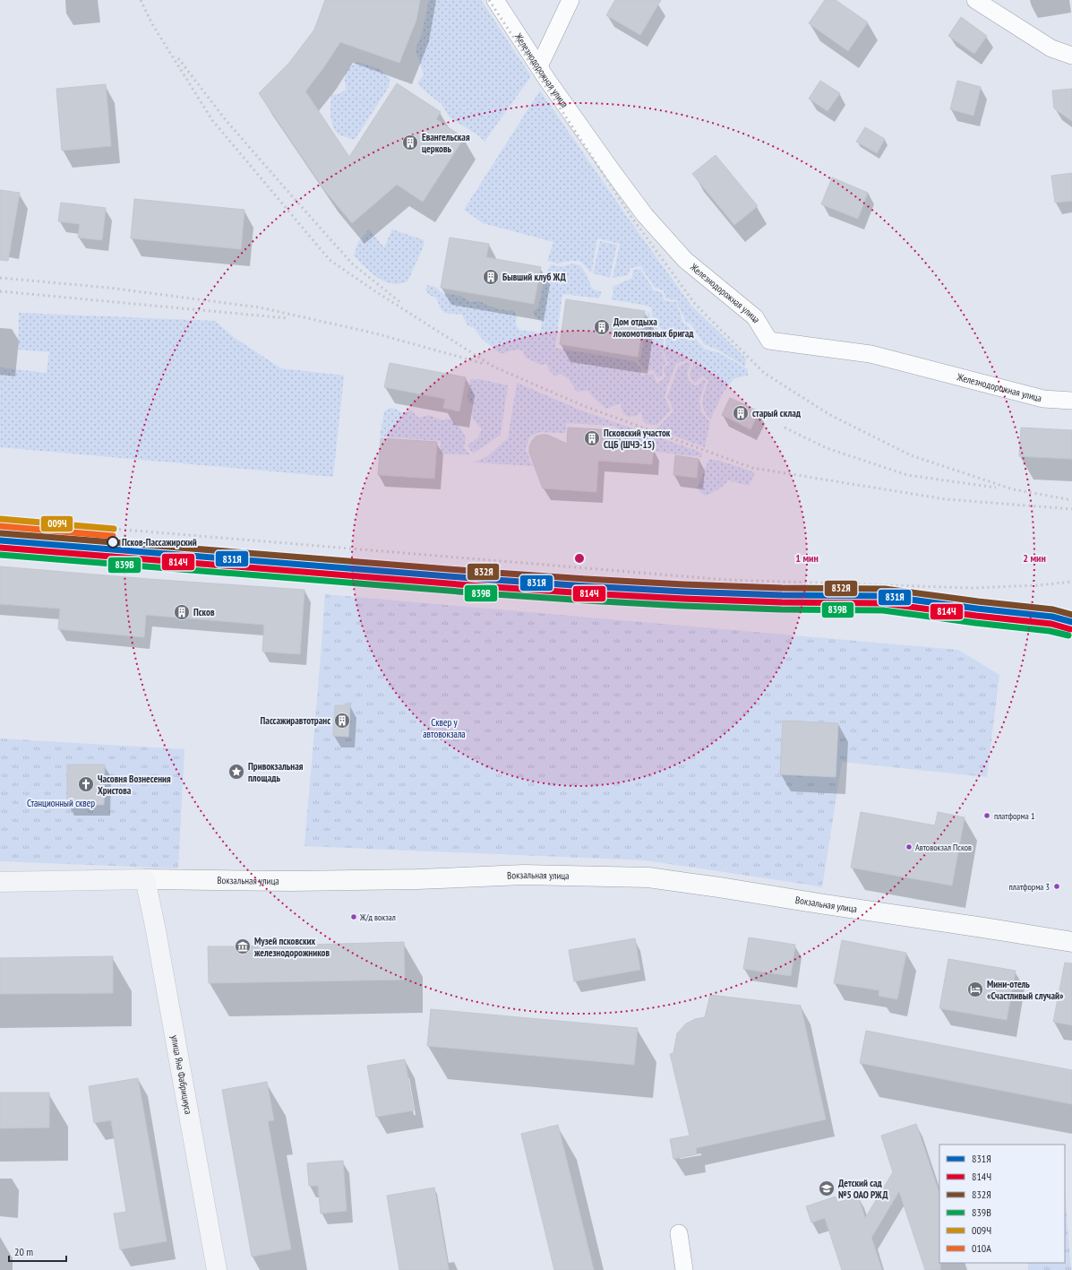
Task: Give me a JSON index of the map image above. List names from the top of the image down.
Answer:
{
  "streets": {
    "main road": ["Вокзальная улица", "улица Яна Фабрициуса"],
    "street": ["Железнодорожная улица"]
  },
  "crossings": [
    ["Вокзальная улица", "улица Яна Фабрициуса"]
  ],
  "parks": ["Сквер у автовокзала", "Станционный сквер"],
  "places": {
    "building": [
      "Евангельская церковь",
      "Бывший клуб ЖД",
      "Дом отдыха локомотивных бригад",
      "старый склад",
      "Псковский участок СЦБ (ШЧЭ-15)",
      "Псков",
      "Пассажиравтотранс"
    ],
    "other": [
      "Псков-Пассажирский",
      "платформа 1",
      "Автовокзал Псков",
      "платформа 3",
      "Ж/д вокзал"
    ],
    "place": ["Привокзальная площадь"],
    "church": ["Часовня Вознесения Христова"],
    "museum": ["Музей псковских железнодорожников"],
    "hotel": ["Мини-отель «Счастливый случай»"],
    "school or university": ["Детский сад №5 ОАО РЖД"]
  },
  "lines": [
    "transit line 009Ч",
    "transit line 010А",
    "transit line 832Я",
    "transit line 831Я",
    "transit line 814Ч",
    "transit line 839В"
  ],
  "legend": [
    "831Я",
    "814Ч",
    "832Я",
    "839В",
    "009Ч",
    "010А"
  ],
  "scale_bar": "20 m",
  "rings": ["1 мин", "2 мин"]
}
